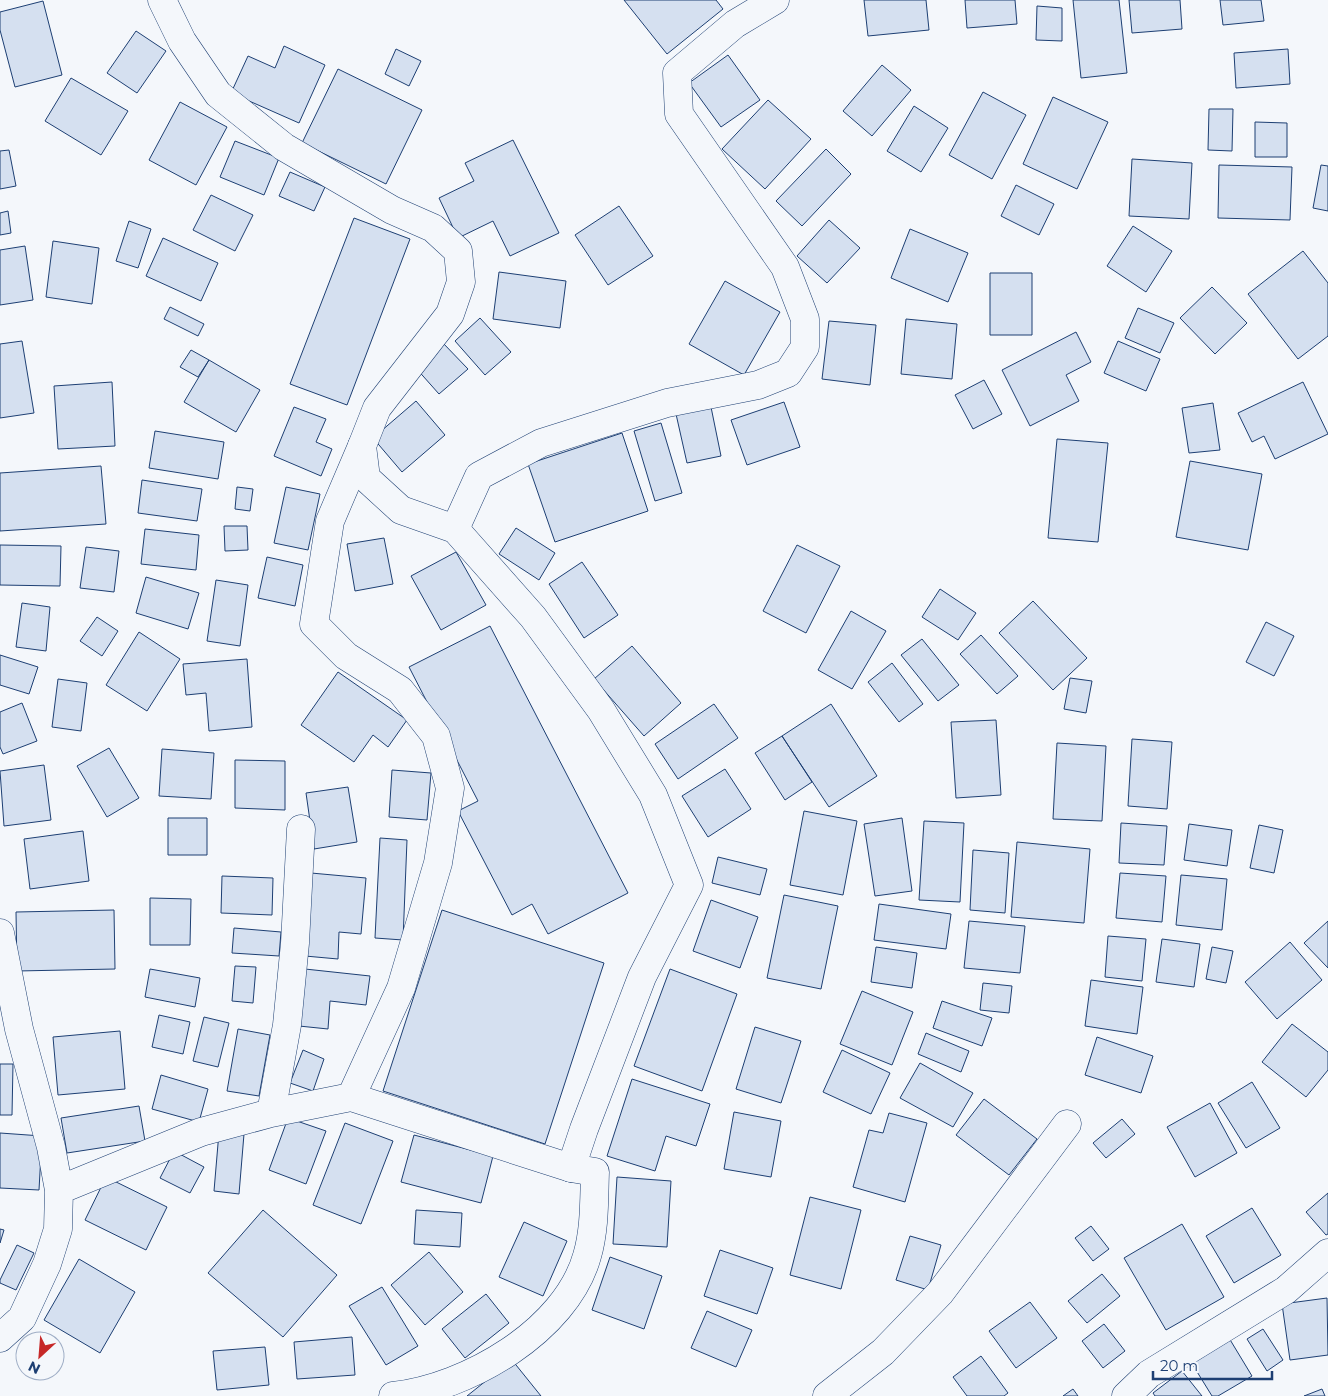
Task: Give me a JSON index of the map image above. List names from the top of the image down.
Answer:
{
  "scale_bar": "20 m",
  "north": "bottom left"
}
